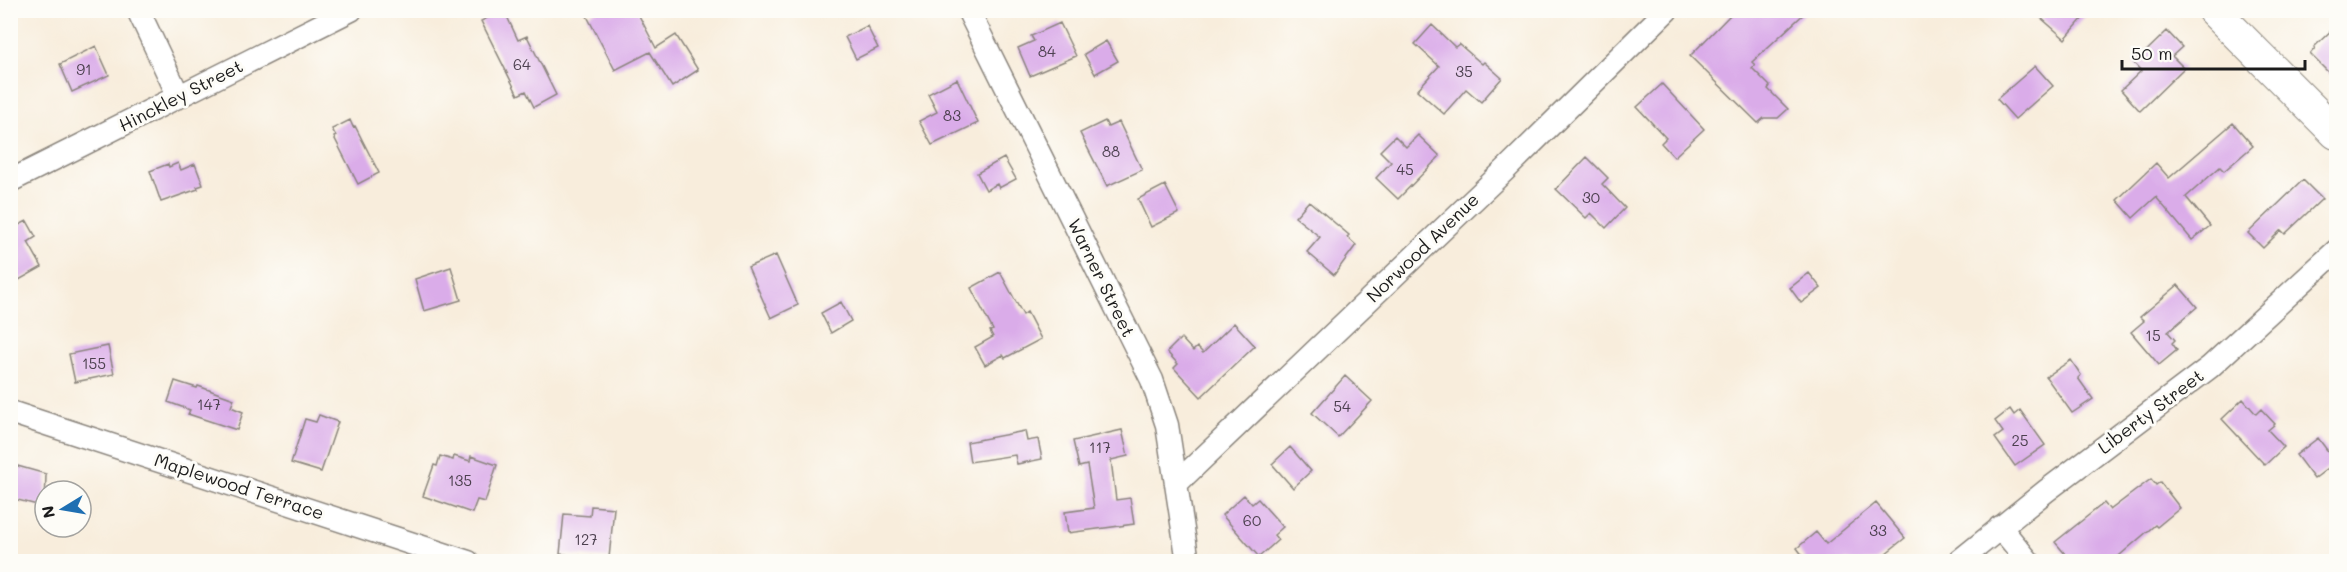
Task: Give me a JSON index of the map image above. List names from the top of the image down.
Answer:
{
  "streets": {
    "street": [
      "Hinckley Street",
      "Norwood Avenue",
      "Warner Street",
      "Liberty Street",
      "Maplewood Terrace"
    ]
  },
  "crossings": [
    ["Norwood Avenue", "Warner Street"]
  ],
  "house_numbers": [
    "84",
    "64",
    "91",
    "35",
    "83",
    "88",
    "45",
    "30",
    "15",
    "155",
    "147",
    "54",
    "25",
    "117",
    "135",
    "60",
    "33",
    "127"
  ],
  "scale_bar": "50 m",
  "north": "left"
}
